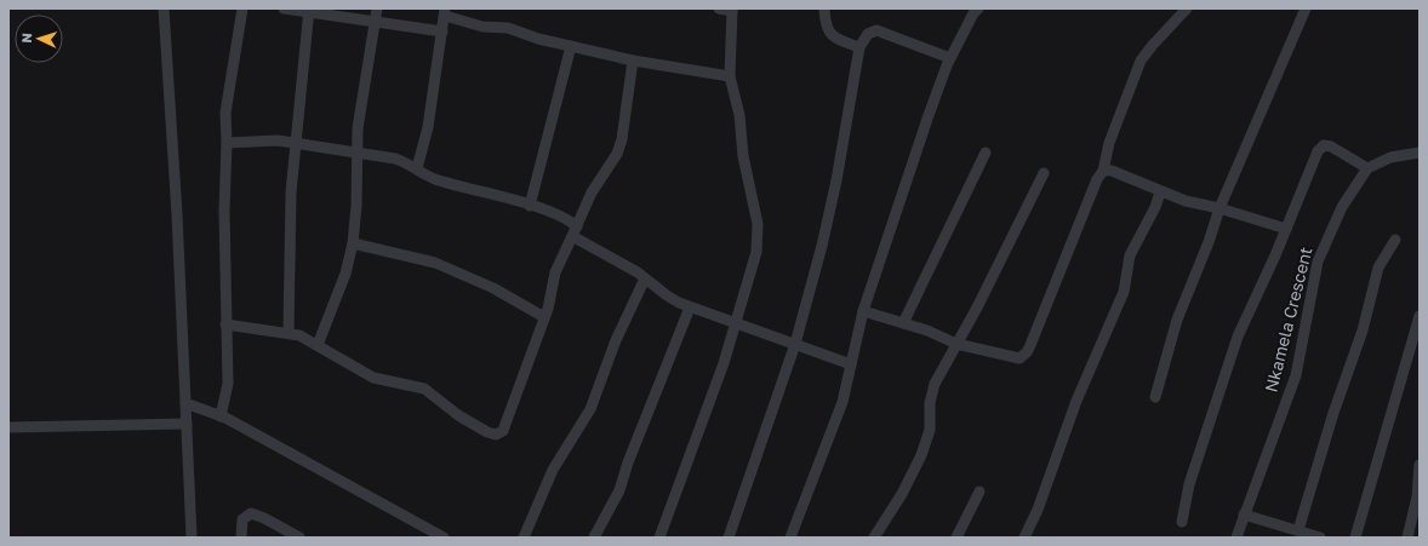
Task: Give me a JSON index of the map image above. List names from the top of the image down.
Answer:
{
  "streets": {
    "street": ["Nkamela Crescent"]
  },
  "north": "left"
}
